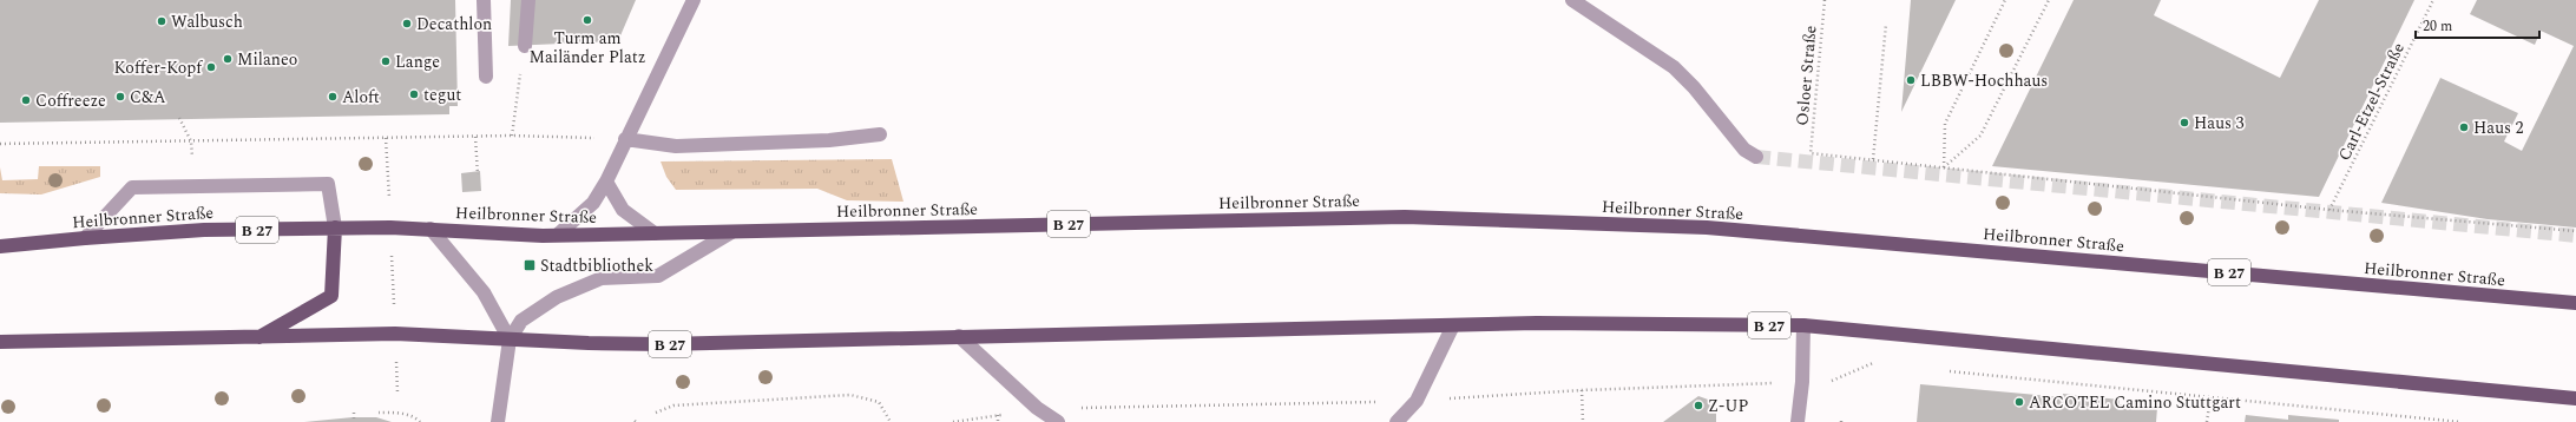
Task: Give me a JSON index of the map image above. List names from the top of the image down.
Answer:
{
  "streets": {
    "main road": ["Heilbronner Straße", "B 27"],
    "path": ["Osloer Straße", "Carl-Etzel-Straße"]
  },
  "places": {
    "other": [
      "Turm am Mailänder Platz",
      "Walbusch",
      "Decathlon",
      "Milaneo",
      "Lange",
      "Koffer-Kopf",
      "LBBW-Hochhaus",
      "tegut",
      "C&A",
      "Aloft",
      "Coffreeze",
      "Haus 3",
      "Haus 2",
      "ARCOTEL Camino Stuttgart",
      "Z-UP"
    ],
    "transit": ["Stadtbibliothek"]
  },
  "scale_bar": "20 m"
}
